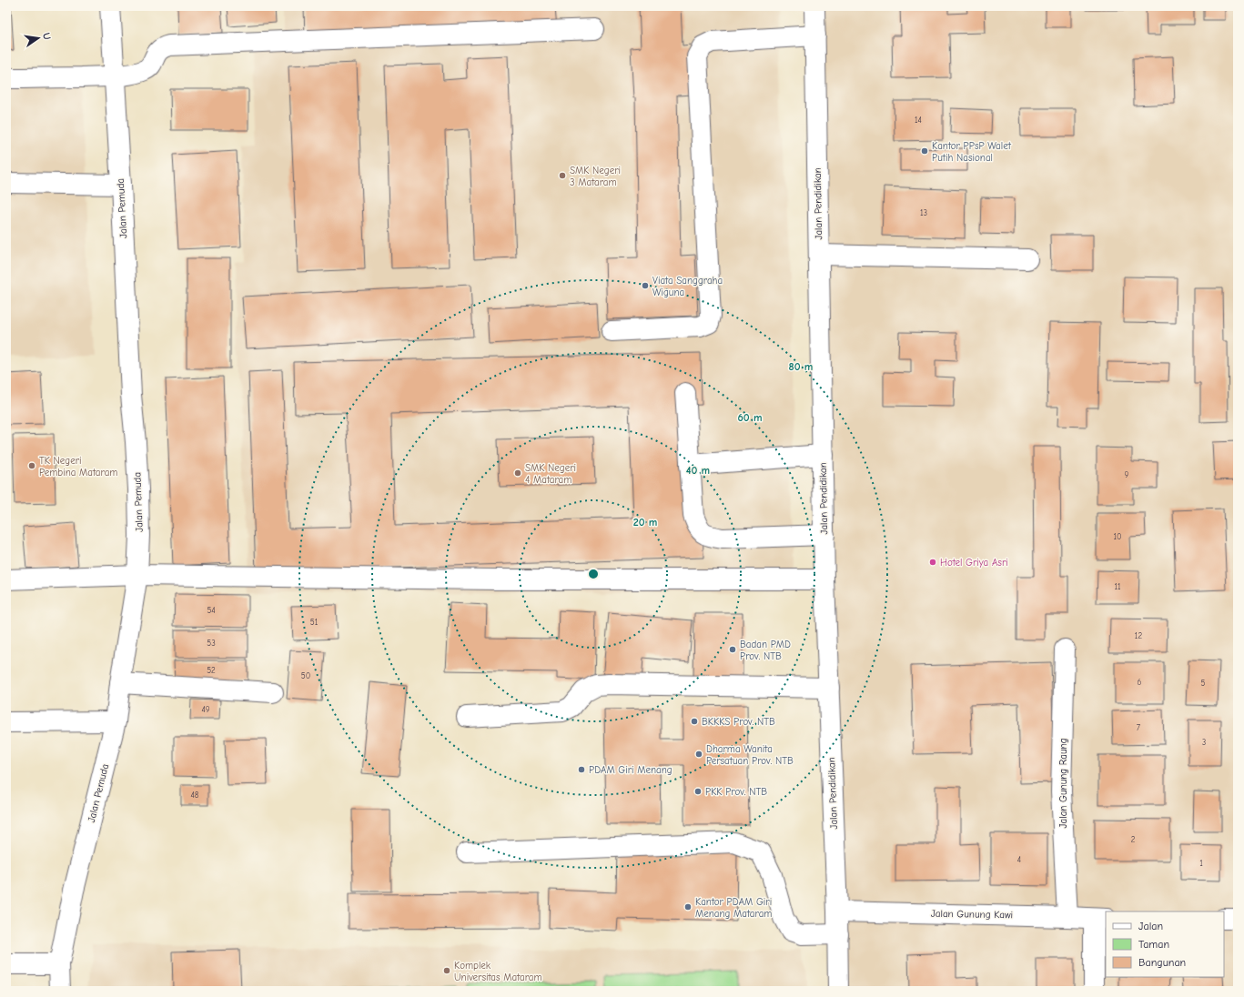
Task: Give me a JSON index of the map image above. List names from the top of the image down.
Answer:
{
  "streets": {
    "street": [
      "Jalan Pendidikan",
      "Jalan Pemuda",
      "Jalan Gunung Raung",
      "Jalan Gunung Kawi"
    ]
  },
  "crossings": [
    ["Jalan Pendidikan", "Jalan Gunung Kawi"],
    ["Jalan Gunung Raung", "Jalan Gunung Kawi"]
  ],
  "places": [
    "Kantor PPsP Walet Putih Nasional",
    "SMK Negeri 3 Mataram",
    "Viata Sanggraha Wiguna",
    "TK Negeri Pembina Mataram",
    "SMK Negeri 4 Mataram",
    "Hotel Griya Asri",
    "Badan PMD Prov. NTB",
    "BKKKS Prov. NTB",
    "Dharma Wanita Persatuan Prov. NTB",
    "PDAM Giri Menang",
    "PKK Prov. NTB",
    "Kantor PDAM Giri Menang Mataram",
    "Komplek Universitas Mataram"
  ],
  "house_numbers": [
    "14",
    "13",
    "9",
    "10",
    "11",
    "54",
    "51",
    "12",
    "53",
    "52",
    "50",
    "6",
    "5",
    "49",
    "7",
    "3",
    "48",
    "2",
    "4",
    "1"
  ],
  "legend": ["Jalan", "Taman", "Bangunan"],
  "north": "right",
  "rings": [
    "80 m",
    "60 m",
    "40 m",
    "20 m"
  ]
}
